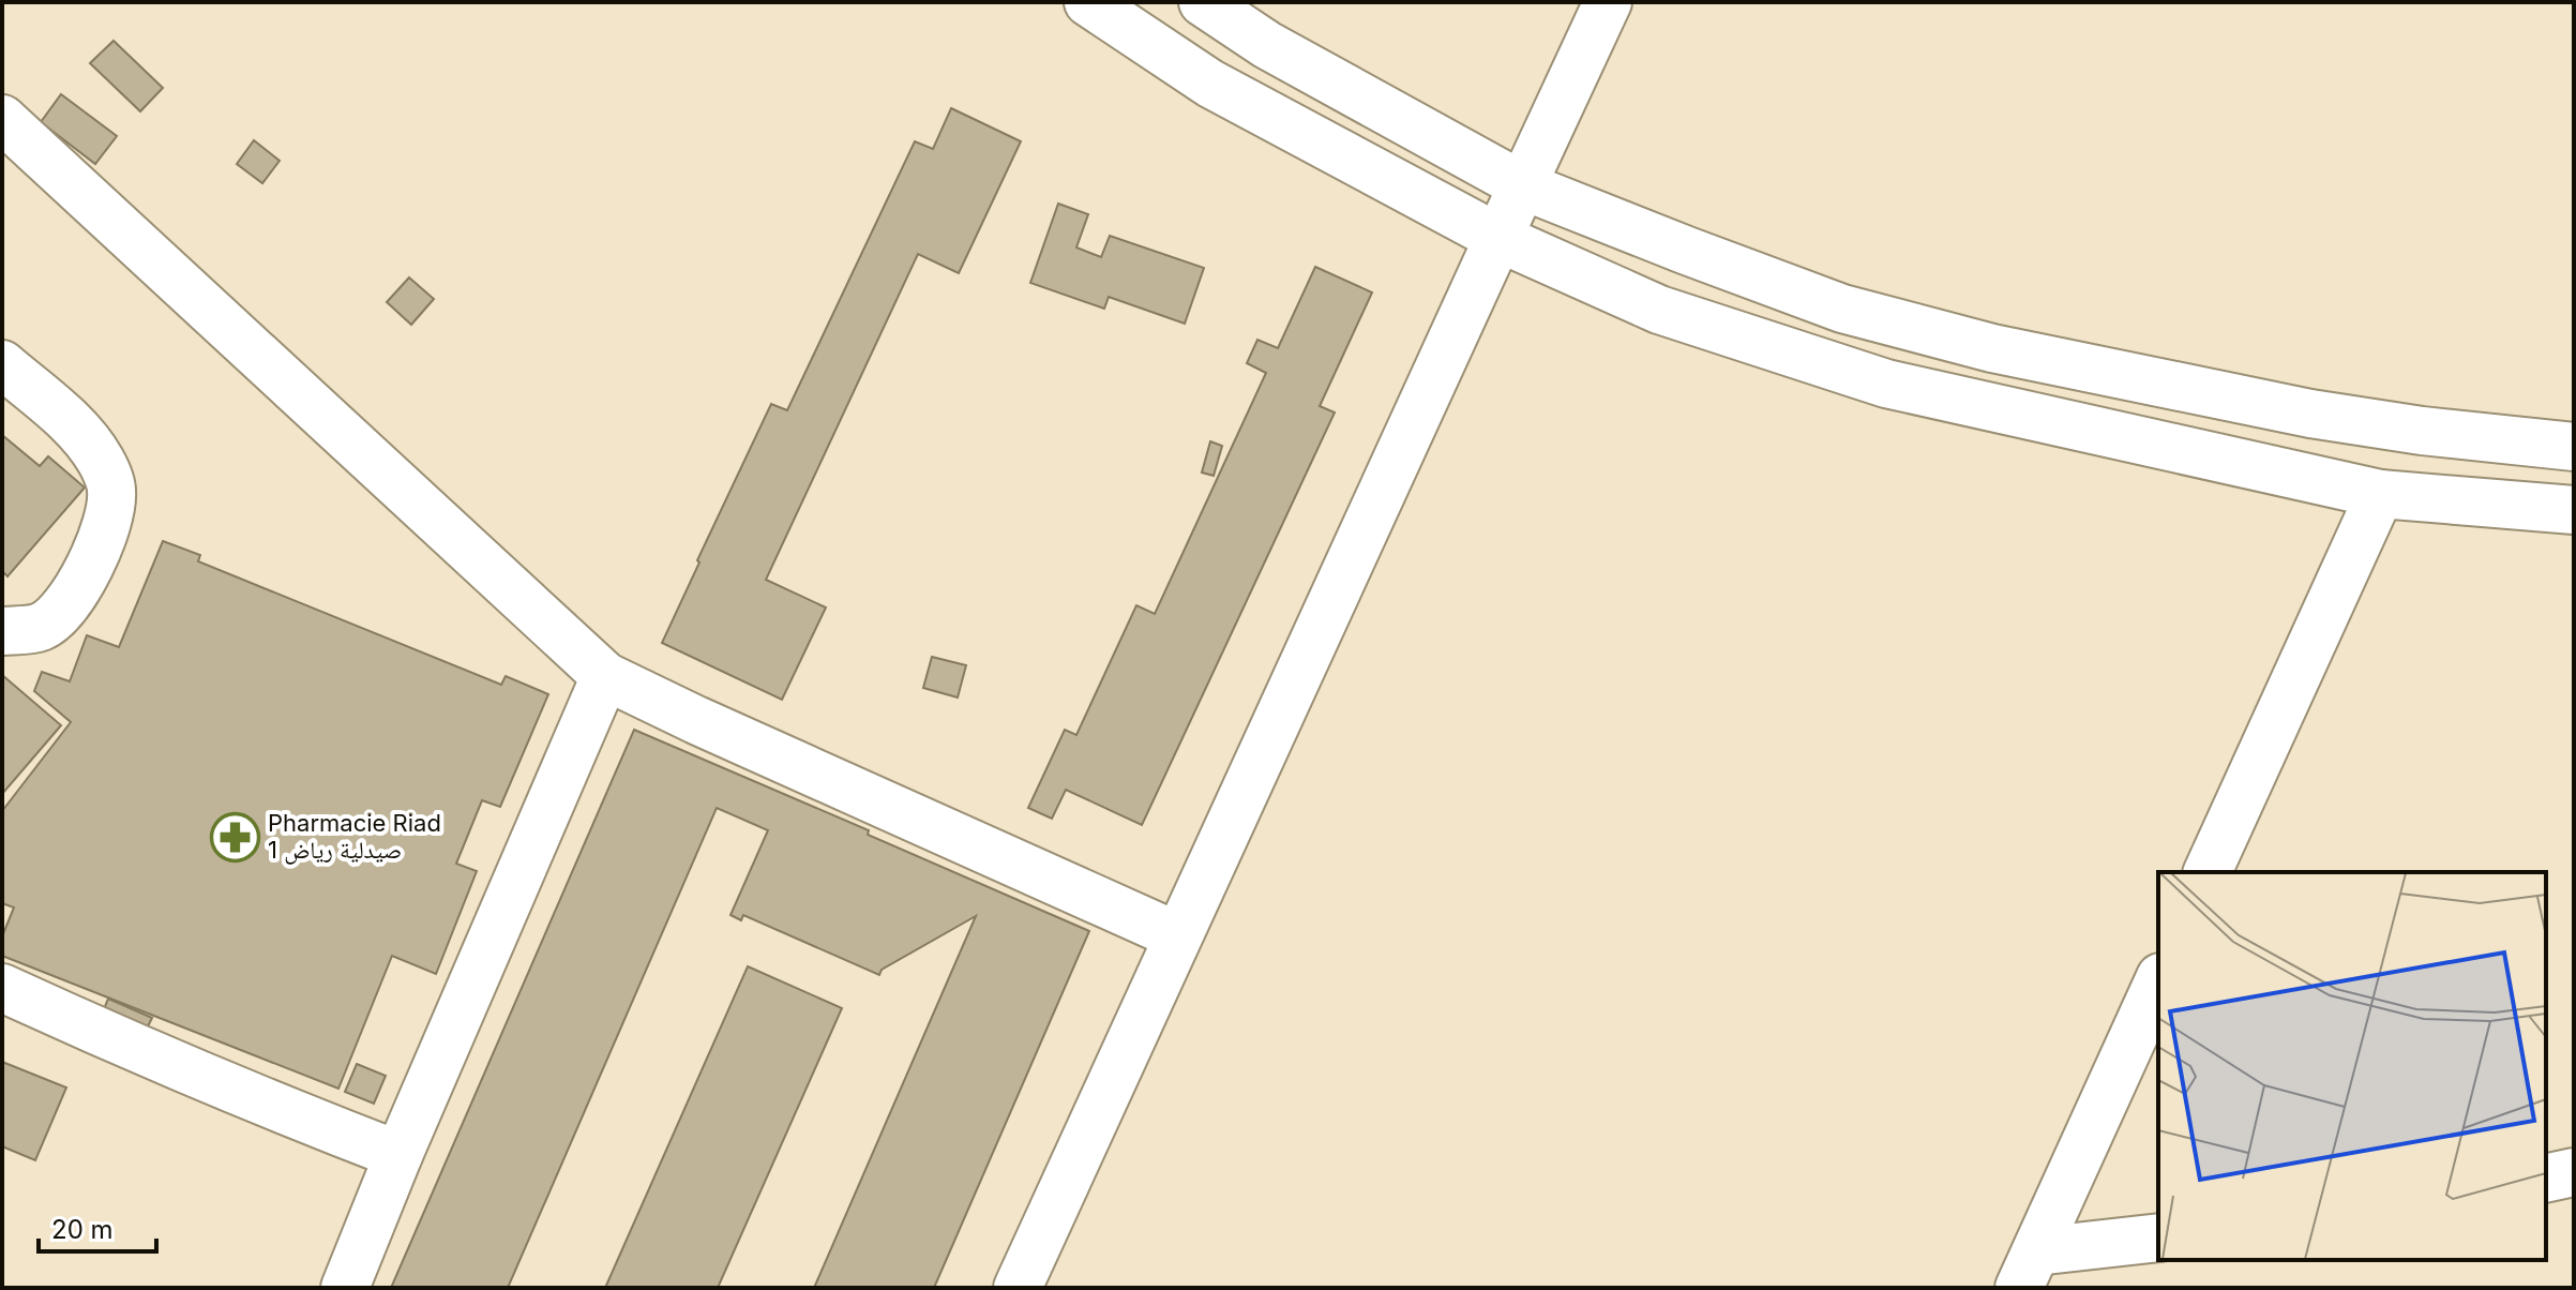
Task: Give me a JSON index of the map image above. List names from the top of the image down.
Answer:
{
  "places": {
    "pharmacy": ["Pharmacie Riad 1 صيدلية رياض"]
  },
  "scale_bar": "20 m"
}
